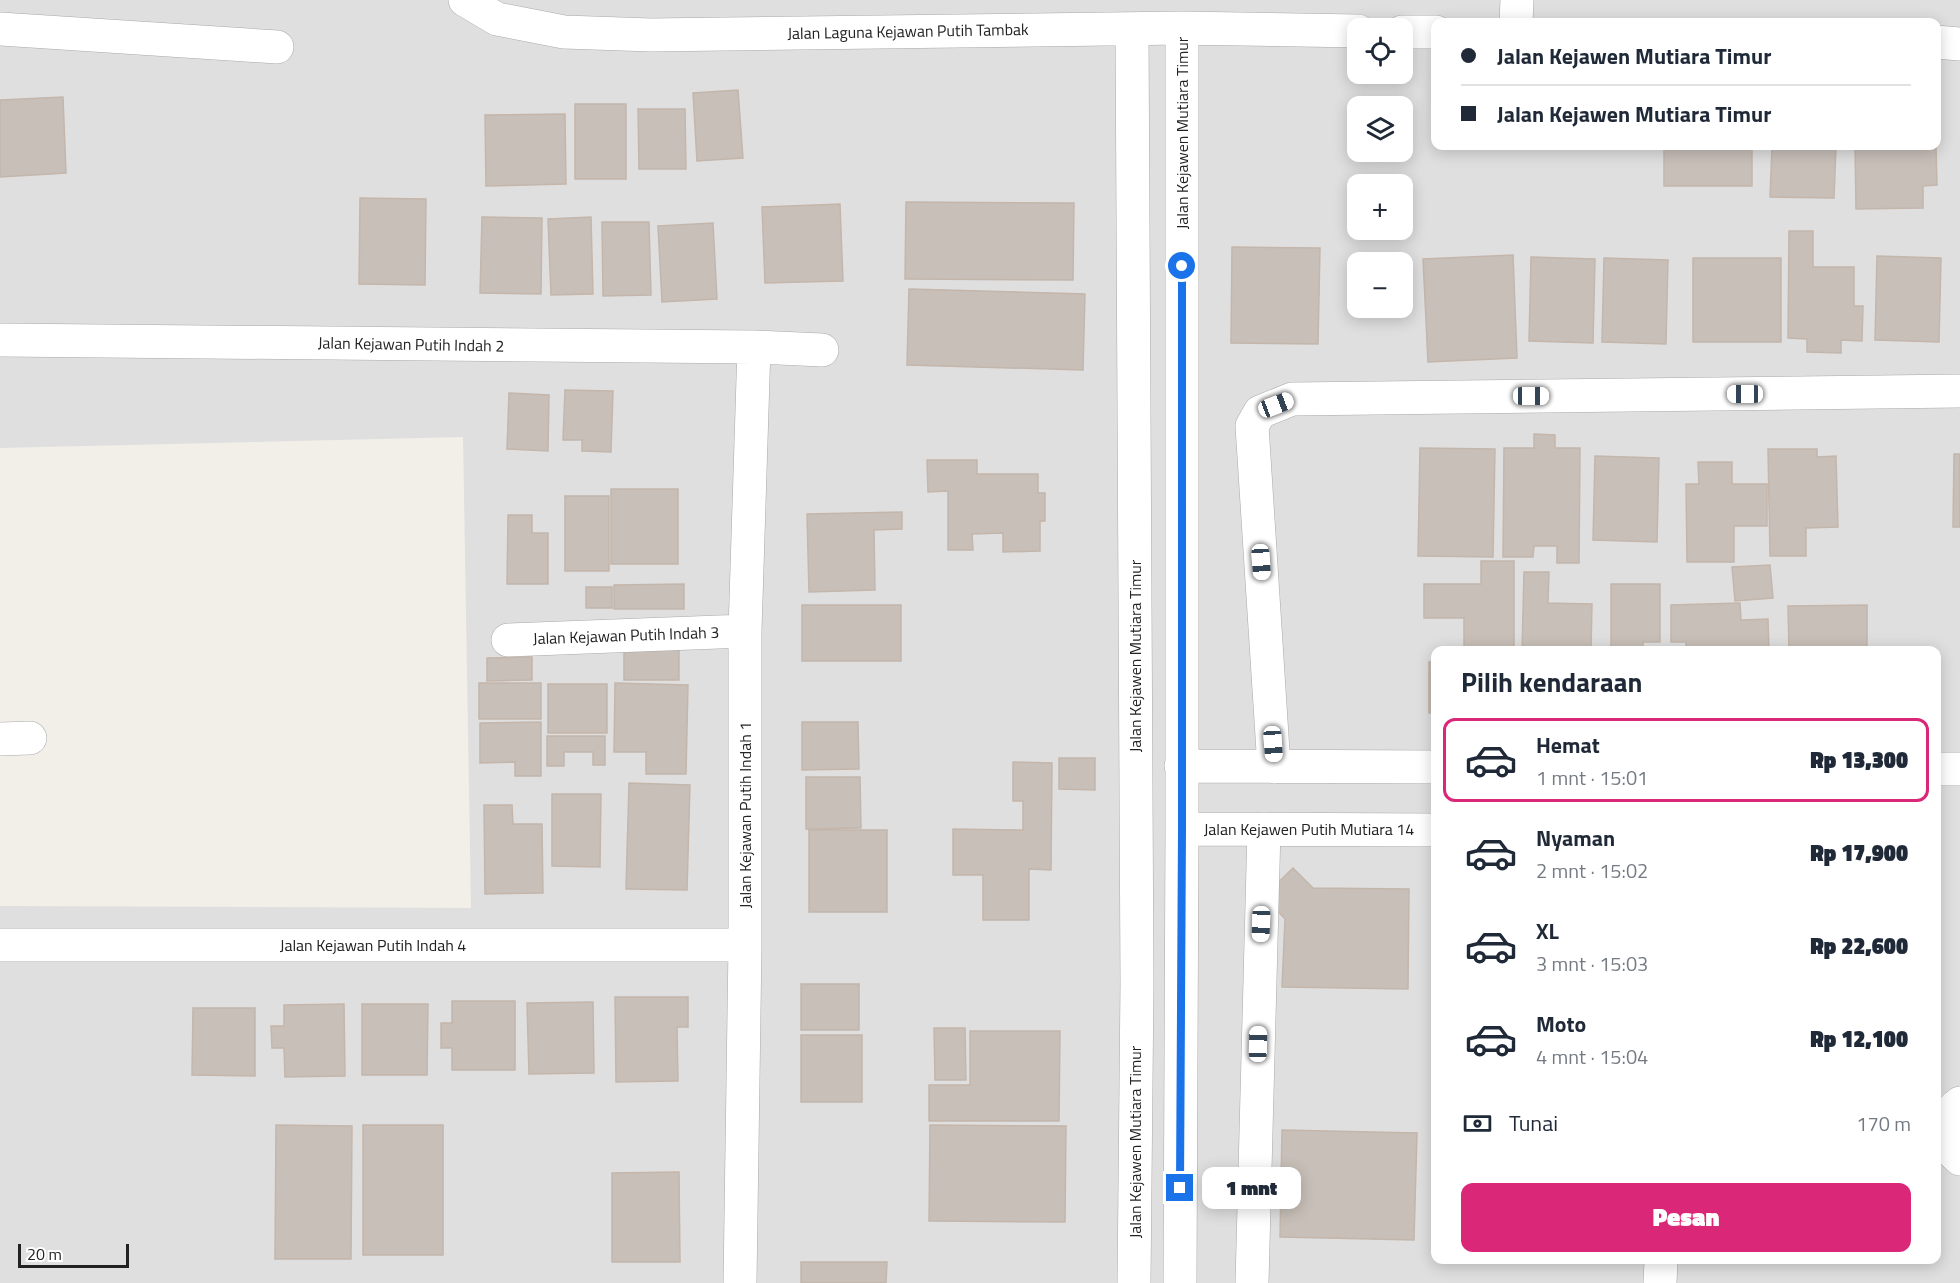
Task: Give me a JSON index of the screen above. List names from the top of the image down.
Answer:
{
  "streets": {
    "street": [
      "Jalan Laguna Kejawan Putih Tambak",
      "Jalan Kejawen Mutiara Timur",
      "Jalan Kejawan Putih Indah 2",
      "Jalan Kejawan Putih Indah 3",
      "Jalan Kejawan Putih Indah 1",
      "Jalan Kejawen Putih Mutiara 14",
      "Jalan Kejawan Putih Indah 4"
    ]
  },
  "crossings": [
    ["Jalan Laguna Kejawan Putih Tambak", "Jalan Kejawen Mutiara Timur"],
    ["Jalan Kejawen Mutiara Timur", "Jalan Kejawen Putih Mutiara 14"],
    ["Jalan Kejawan Putih Indah 2", "Jalan Kejawan Putih Indah 1"],
    ["Jalan Kejawan Putih Indah 3", "Jalan Kejawan Putih Indah 1"],
    ["Jalan Kejawan Putih Indah 1", "Jalan Kejawan Putih Indah 4"]
  ],
  "scale_bar": "20 m",
  "page": {
    "map_buttons": ["+", "−"],
    "banner": ["Jalan Kejawen Mutiara Timur", "Jalan Kejawen Mutiara Timur"],
    "heading": "Pilih kendaraan",
    "list": [
      {
        "name": "Hemat",
        "note": "1 mnt · 15:01",
        "value": "Rp 13,300"
      },
      {
        "name": "Nyaman",
        "note": "2 mnt · 15:02",
        "value": "Rp 17,900"
      },
      {
        "name": "XL",
        "note": "3 mnt · 15:03",
        "value": "Rp 22,600"
      },
      {
        "name": "Moto",
        "note": "4 mnt · 15:04",
        "value": "Rp 12,100"
      }
    ],
    "pay": ["Tunai", "170 m"],
    "bubble": "1 mnt",
    "buttons": "Pesan",
    "scale": "20 m"
  }
}
